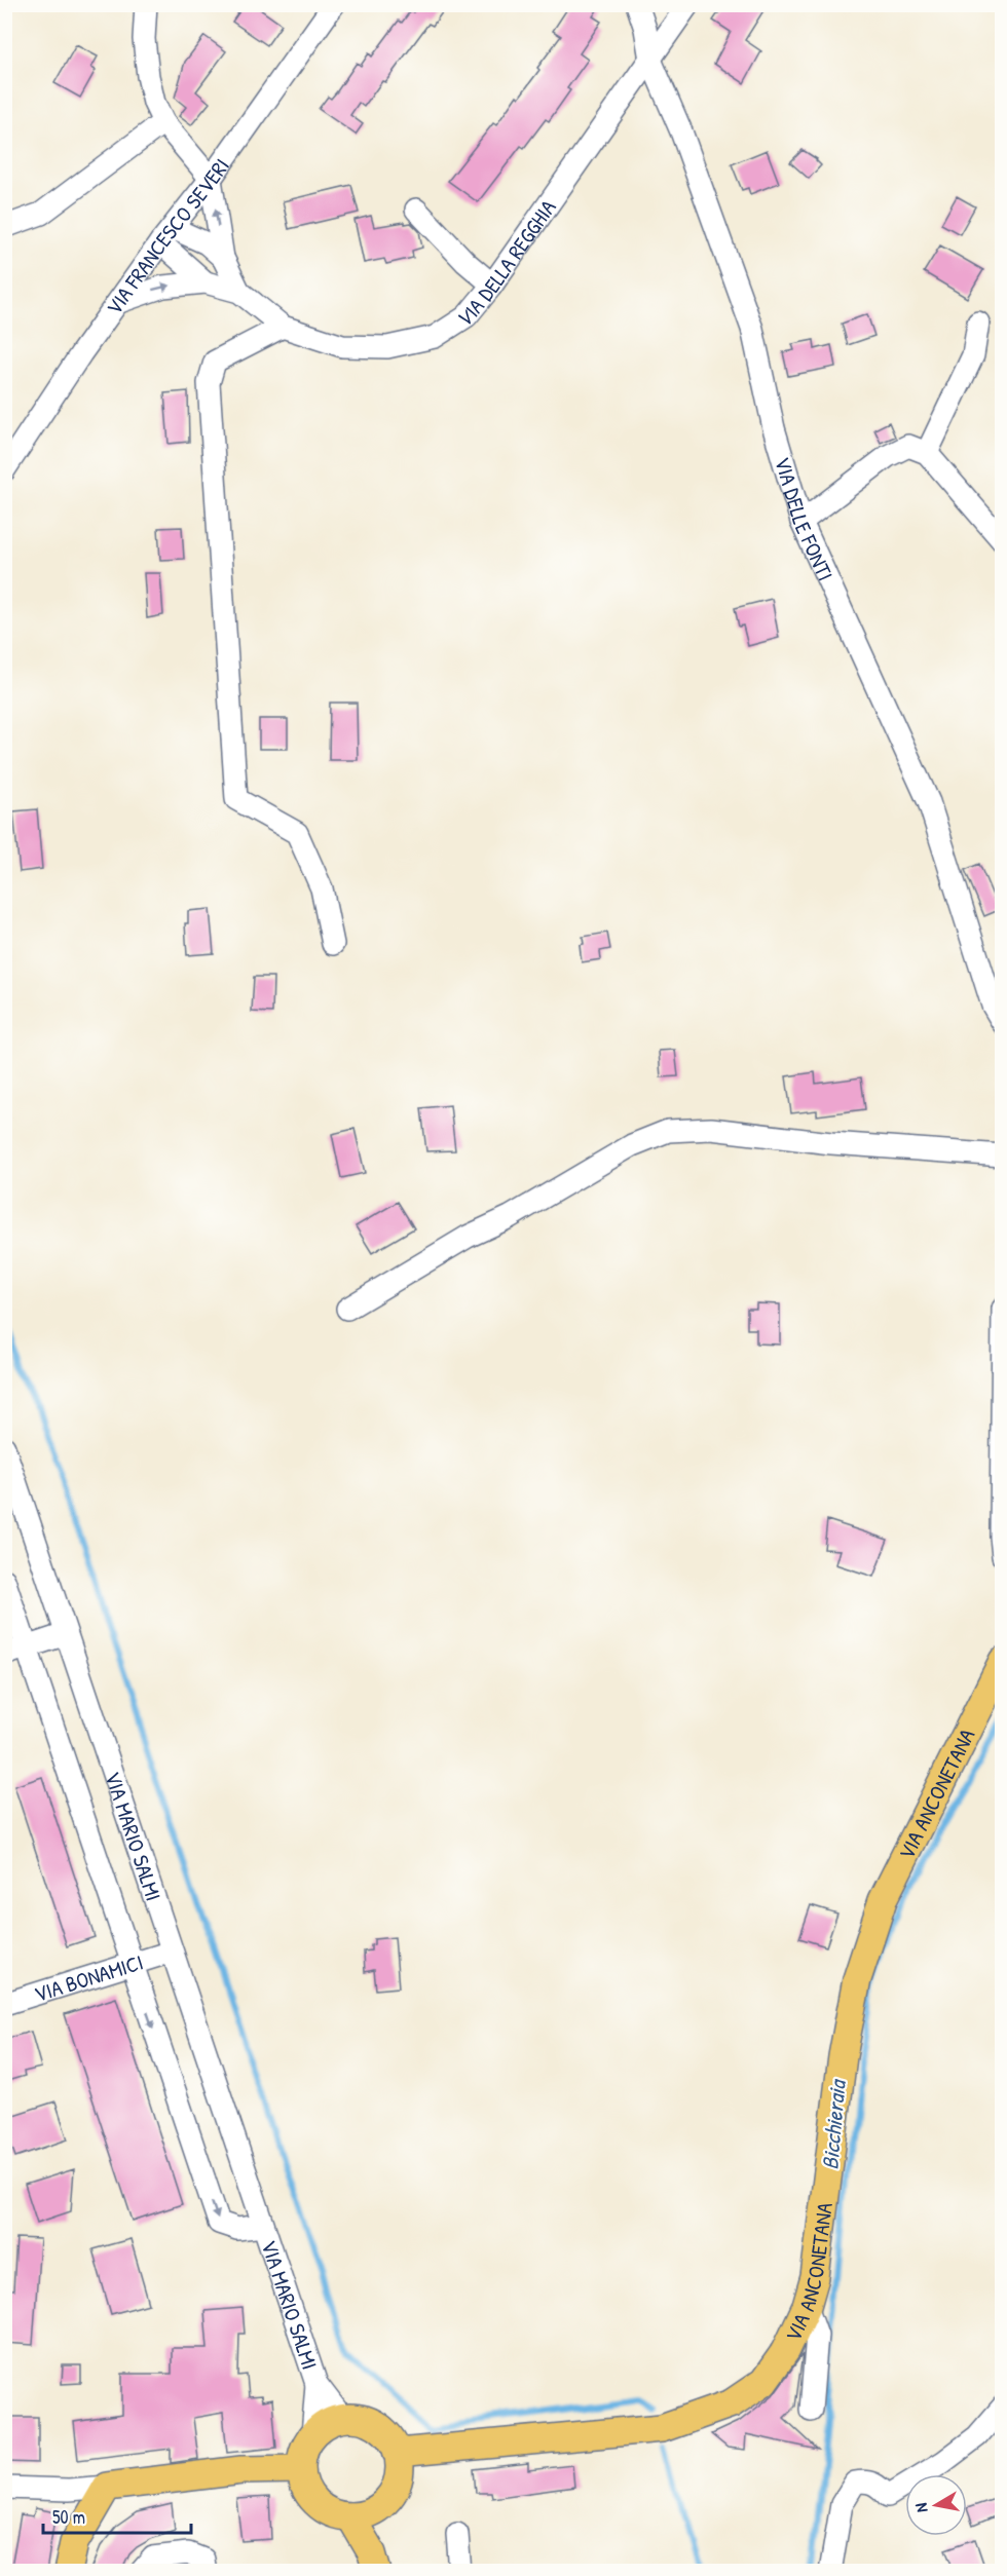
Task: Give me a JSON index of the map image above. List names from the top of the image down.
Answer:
{
  "streets": {
    "main road": ["VIA ANCONETANA"],
    "street": [
      "VIA FRANCESCO SEVERI",
      "VIA DELLA REGGHIA",
      "VIA DELLE FONTI",
      "VIA MARIO SALMI",
      "VIA BONAMICI"
    ]
  },
  "crossings": [
    ["VIA FRANCESCO SEVERI", "VIA DELLA REGGHIA"],
    ["VIA DELLA REGGHIA", "VIA DELLE FONTI"],
    ["VIA ANCONETANA", "VIA MARIO SALMI"],
    ["VIA MARIO SALMI", "VIA BONAMICI"]
  ],
  "water": ["Bicchieraia"],
  "scale_bar": "50 m",
  "north": "left"
}
